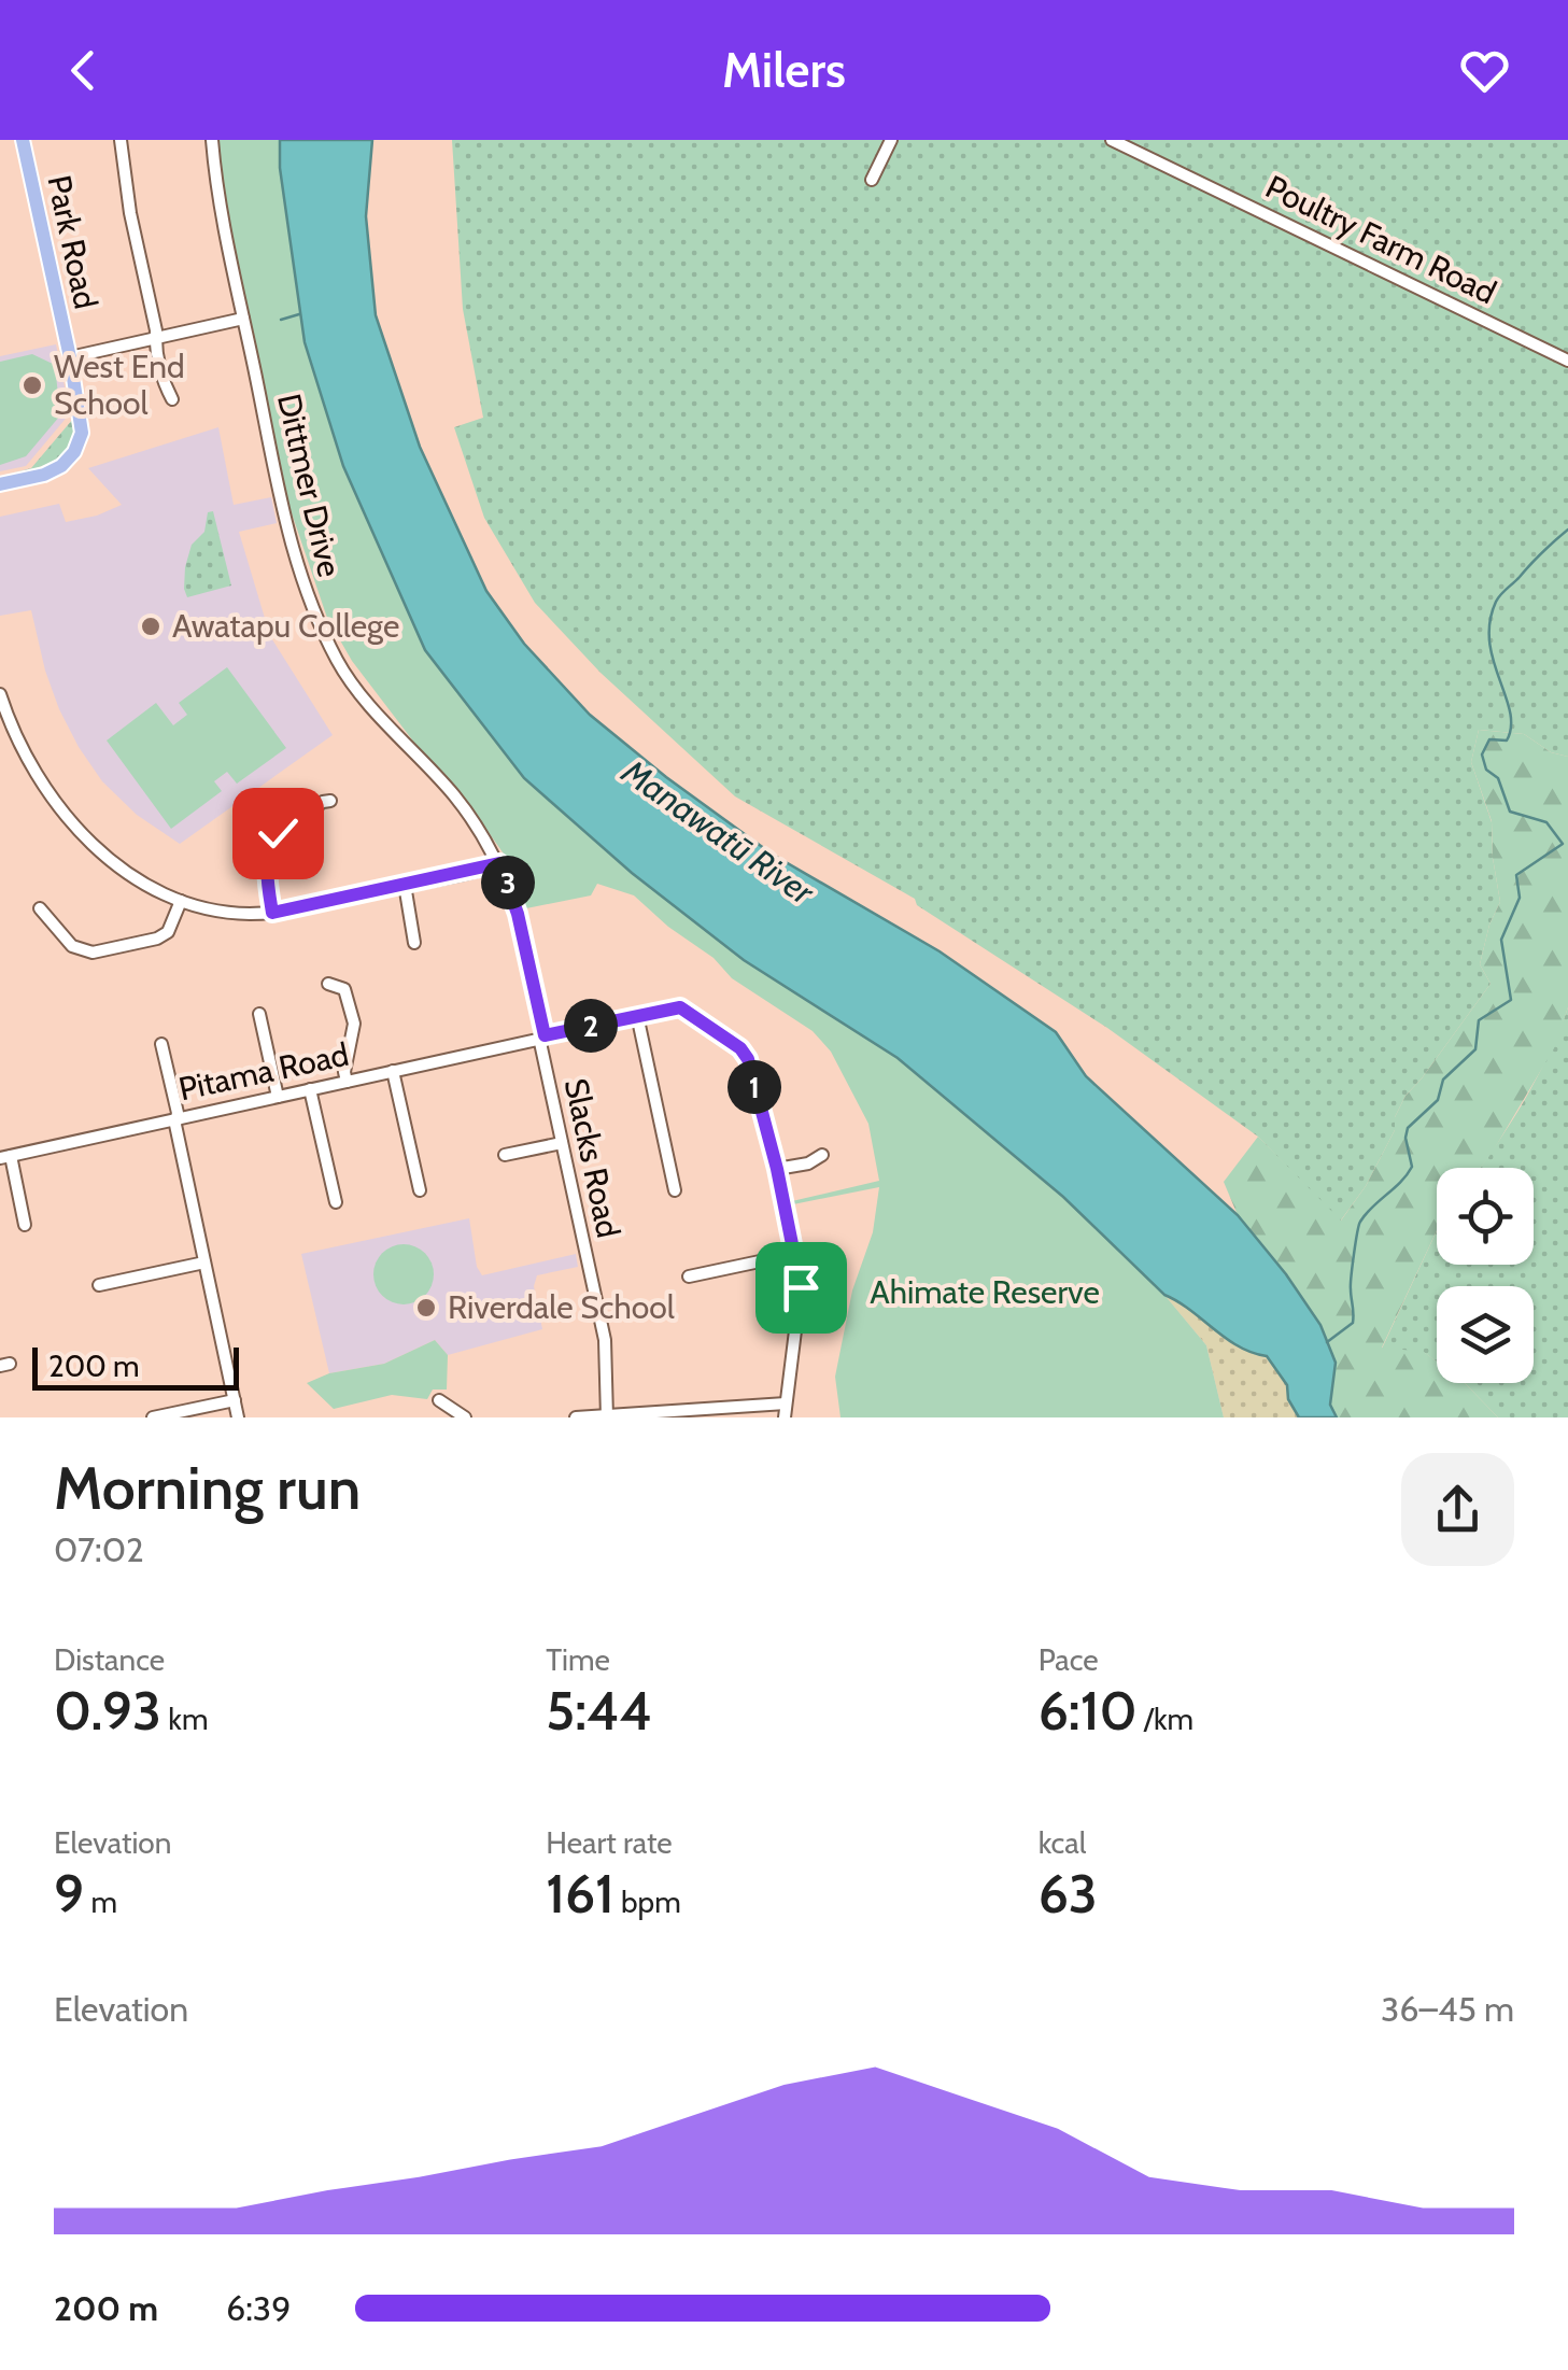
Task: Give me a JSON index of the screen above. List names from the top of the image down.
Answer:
{
  "streets": {
    "main road": ["Park Road"],
    "street": [
      "Poultry Farm Road",
      "Dittmer Drive",
      "Pitama Road",
      "Slacks Road"
    ]
  },
  "crossings": [
    ["Dittmer Drive", "Pitama Road"],
    ["Dittmer Drive", "Slacks Road"],
    ["Pitama Road", "Slacks Road"]
  ],
  "water": ["Manawatū River"],
  "parks": ["Ahimate Reserve"],
  "places": ["West End School", "Awatapu College", "Riverdale School"],
  "scale_bar": "200 m",
  "page": {
    "header": "Milers",
    "pins": ["3", "2", "1"],
    "scale": "200 m",
    "heading": ["Morning run", "07:02"],
    "stats": [
      ["Distance", "0.93 km"],
      ["Time", "5:44"],
      ["Pace", "6:10 /km"],
      ["Elevation", "9 m"],
      ["Heart rate", "161 bpm"],
      ["kcal", "63"]
    ],
    "chart": ["Elevation", "36–45 m"],
    "list": [
      {
        "name": "200 m",
        "note": "6:39"
      }
    ]
  }
}
